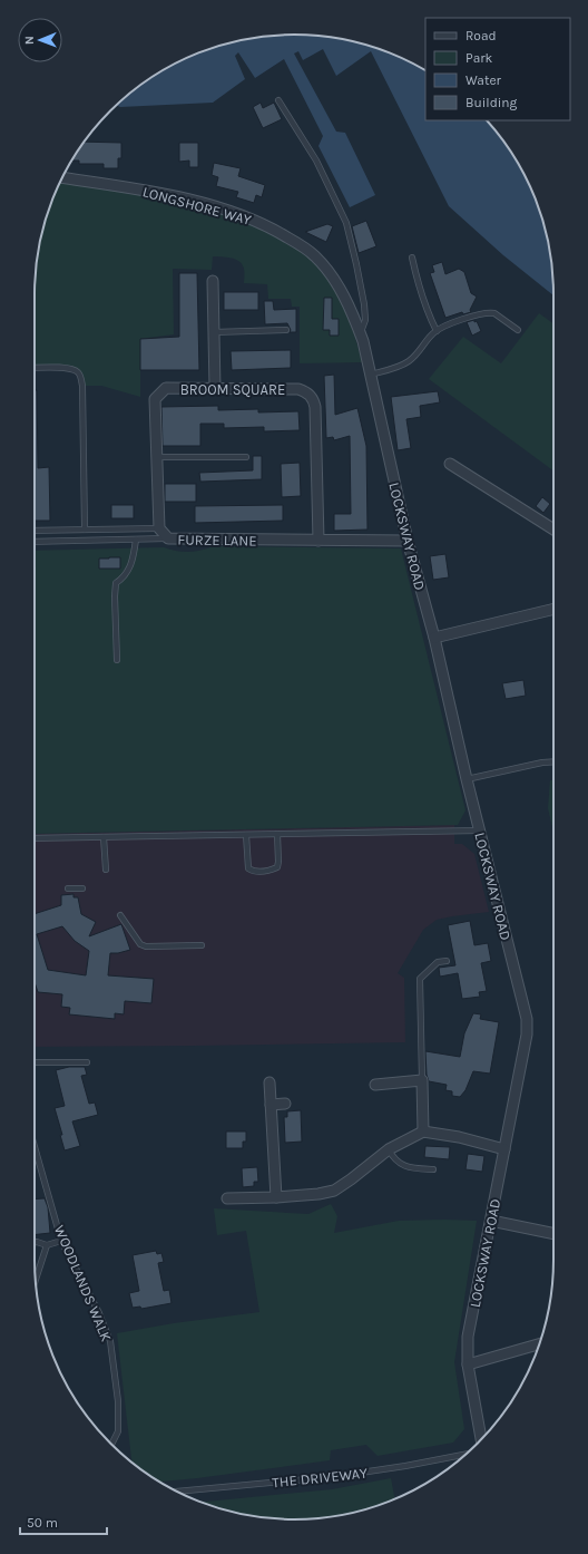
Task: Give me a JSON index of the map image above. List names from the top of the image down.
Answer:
{
  "streets": {
    "street": [
      "LONGSHORE WAY",
      "BROOM SQUARE",
      "LOCKSWAY ROAD",
      "FURZE LANE"
    ],
    "lane": ["WOODLANDS WALK", "THE DRIVEWAY"]
  },
  "crossings": [
    ["LONGSHORE WAY", "LOCKSWAY ROAD"],
    ["BROOM SQUARE", "FURZE LANE"],
    ["LOCKSWAY ROAD", "FURZE LANE"]
  ],
  "legend": [
    "Road",
    "Park",
    "Water",
    "Building"
  ],
  "scale_bar": "50 m",
  "north": "left"
}
